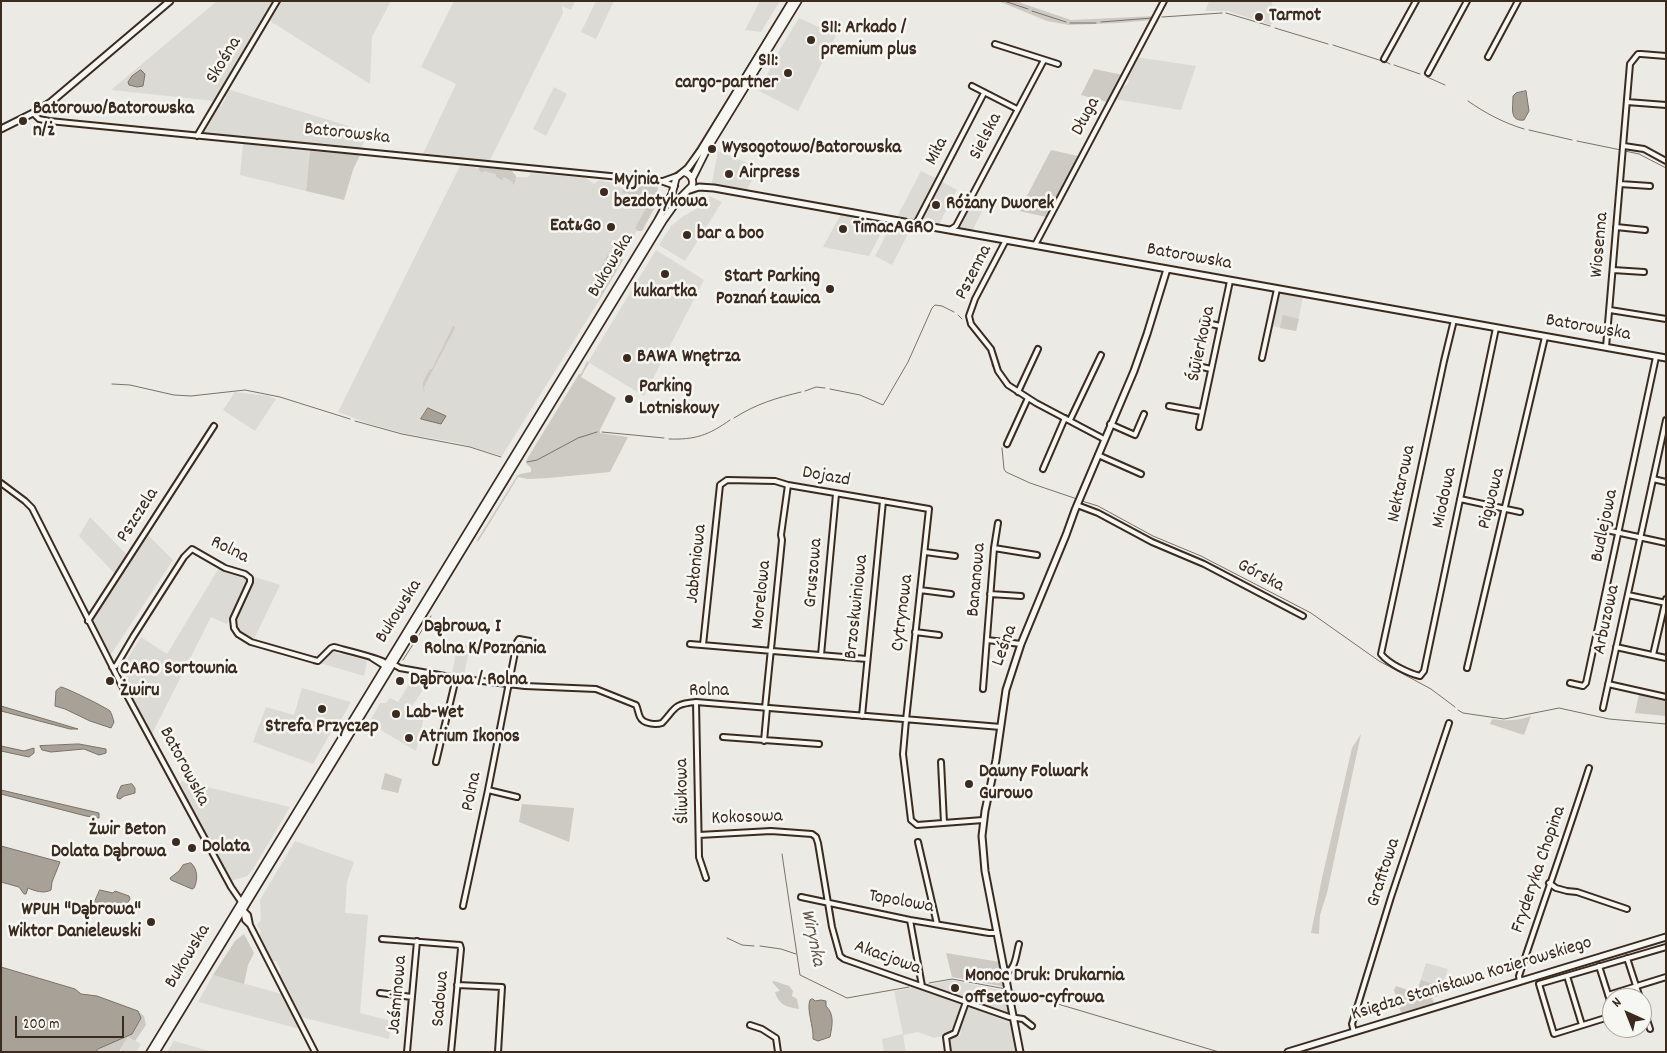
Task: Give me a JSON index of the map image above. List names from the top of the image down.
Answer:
{
  "streets": {
    "main road": ["Bukowska"],
    "street": [
      "Skośna",
      "Długa",
      "Batorowska",
      "Sielska",
      "Miła",
      "Wiosenna",
      "Pszenna",
      "Świerkowa",
      "Dojazd",
      "Nektarowa",
      "Miodowa",
      "Pigwowa",
      "Pszczela",
      "Budlejowa",
      "Rolna",
      "Jabłoniowa",
      "Gruszowa",
      "Górska",
      "Bananowa",
      "Morelowa",
      "Brzoskwiniowa",
      "Cytrynowa",
      "Arbuzowa",
      "Leśna",
      "Śliwkowa",
      "Polna",
      "Kokosowa",
      "Fryderyka Chopina",
      "Grafitowa",
      "Topolowa",
      "Akacjowa",
      "Księdza Stanisława Kozierowskiego",
      "Jaśminowa",
      "Sadowa"
    ]
  },
  "crossings": [
    ["Skośna", "Batorowska"],
    ["Długa", "Batorowska"],
    ["Batorowska", "Sielska"],
    ["Batorowska", "Miła"],
    ["Batorowska", "Wiosenna"],
    ["Batorowska", "Bukowska"],
    ["Batorowska", "Pszenna"],
    ["Batorowska", "Świerkowa"],
    ["Batorowska", "Nektarowa"],
    ["Batorowska", "Miodowa"],
    ["Batorowska", "Pigwowa"],
    ["Batorowska", "Pszczela"],
    ["Batorowska", "Budlejowa"],
    ["Batorowska", "Rolna"],
    ["Batorowska", "Leśna"],
    ["Bukowska", "Rolna"],
    ["Pszenna", "Leśna"],
    ["Dojazd", "Jabłoniowa"],
    ["Dojazd", "Gruszowa"],
    ["Dojazd", "Morelowa"],
    ["Dojazd", "Brzoskwiniowa"],
    ["Dojazd", "Cytrynowa"],
    ["Nektarowa", "Miodowa"],
    ["Rolna", "Morelowa"],
    ["Rolna", "Brzoskwiniowa"],
    ["Rolna", "Cytrynowa"],
    ["Rolna", "Leśna"],
    ["Rolna", "Śliwkowa"],
    ["Rolna", "Polna"],
    ["Górska", "Leśna"],
    ["Bananowa", "Leśna"],
    ["Cytrynowa", "Leśna"],
    ["Leśna", "Topolowa"],
    ["Leśna", "Akacjowa"],
    ["Śliwkowa", "Kokosowa"],
    ["Kokosowa", "Akacjowa"],
    ["Fryderyka Chopina", "Księdza Stanisława Kozierowskiego"],
    ["Grafitowa", "Księdza Stanisława Kozierowskiego"],
    ["Topolowa", "Akacjowa"],
    ["Jaśminowa", "Sadowa"]
  ],
  "water": ["Wirynka"],
  "places": [
    "Tarmot",
    "S11: Arkado / premium plus",
    "S11: cargo-partner",
    "Batorowo/Batorowska n/ż",
    "Wysogotowo/Batorowska",
    "Airpress",
    "Myjnia bezdotykowa",
    "Różany Dworek",
    "Eat&Go",
    "TimacAGRO",
    "bar a boo",
    "kukartka",
    "Start Parking Poznań Ławica",
    "BAWA Wnętrza",
    "Parking Lotniskowy",
    "Dąbrowa, I Rolna K/Poznania",
    "CARO Sortownia Żwiru",
    "Dąbrowa / Rolna",
    "Strefa Przyczep",
    "Lab-Wet",
    "Atrium Ikonos",
    "Dawny Folwark Gurowo",
    "Żwir Beton Dolata Dąbrowa",
    "Dolata",
    "WPUH \"Dąbrowa\" Wiktor Danielewski",
    "Monoc Druk: Drukarnia offsetowo-cyfrowa"
  ],
  "scale_bar": "200 m",
  "north": "top left"
}
